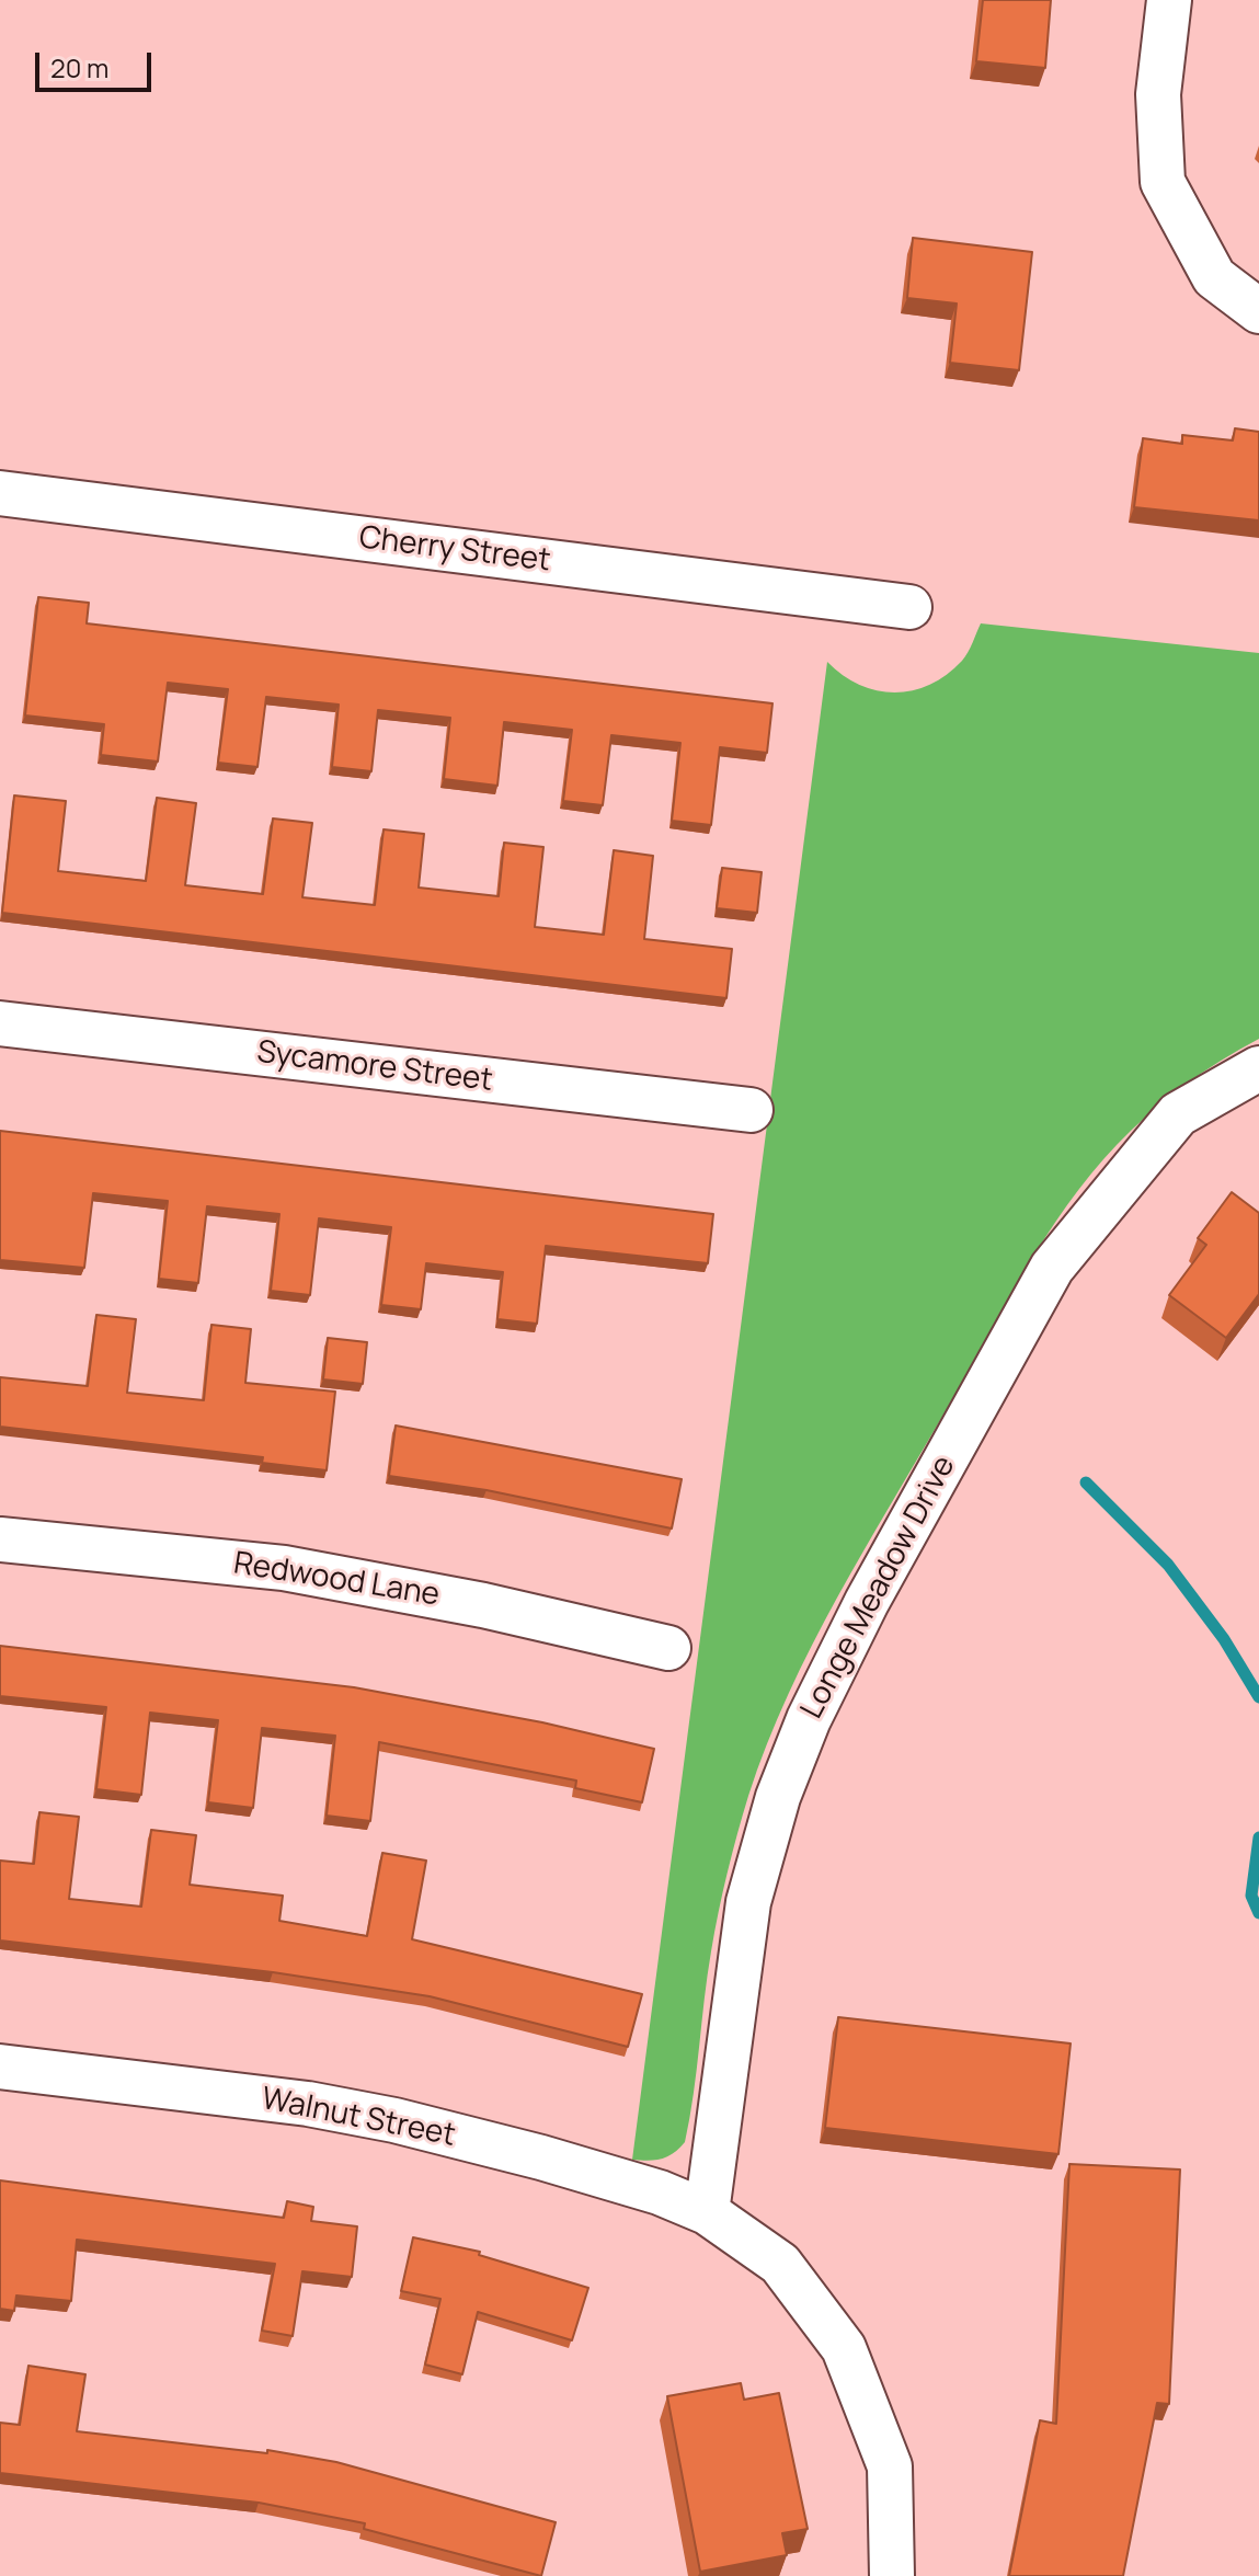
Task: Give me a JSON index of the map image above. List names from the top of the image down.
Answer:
{
  "streets": {
    "street": [
      "Cherry Street",
      "Sycamore Street",
      "Redwood Lane",
      "Longe Meadow Drive",
      "Walnut Street"
    ]
  },
  "crossings": [
    ["Longe Meadow Drive", "Walnut Street"]
  ],
  "scale_bar": "20 m"
}
